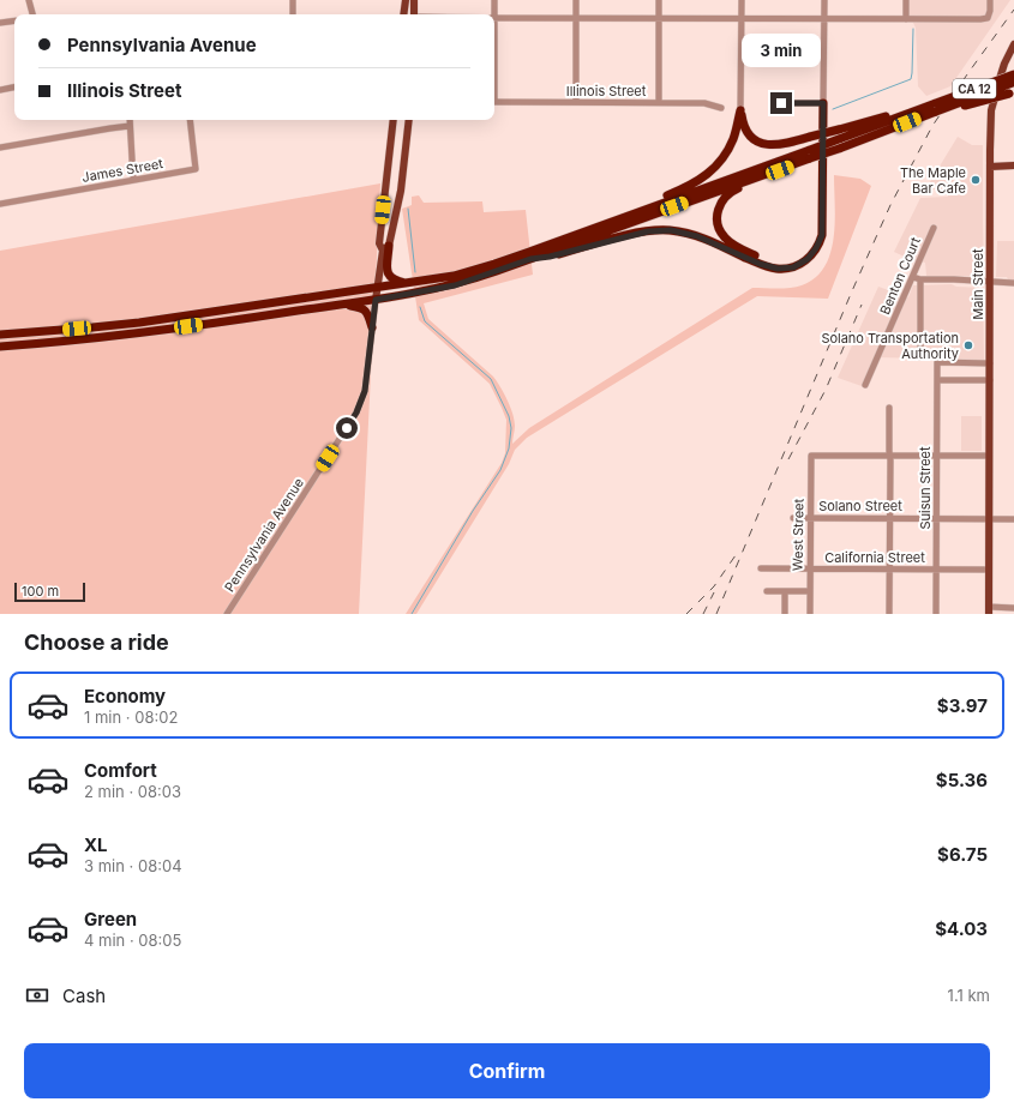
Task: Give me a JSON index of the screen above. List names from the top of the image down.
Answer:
{
  "streets": {
    "highway": ["CA 12"],
    "main road": ["Main Street", "Pennsylvania Avenue"],
    "street": [
      "Illinois Street",
      "James Street",
      "Benton Court",
      "Suisun Street",
      "Solano Street",
      "West Street",
      "California Street"
    ]
  },
  "crossings": [
    ["CA 12", "Pennsylvania Avenue"],
    ["Main Street", "Suisun Street"],
    ["Main Street", "Solano Street"],
    ["Main Street", "California Street"],
    ["Suisun Street", "Solano Street"],
    ["Suisun Street", "California Street"],
    ["Solano Street", "West Street"],
    ["West Street", "California Street"]
  ],
  "places": ["The Maple Bar Cafe", "Solano Transportation Authority"],
  "scale_bar": "100 m",
  "page": {
    "banner": ["Pennsylvania Avenue", "Illinois Street"],
    "bubble": "3 min",
    "scale": "100 m",
    "heading": "Choose a ride",
    "list": [
      {
        "name": "Economy",
        "note": "1 min · 08:02",
        "value": "$3.97"
      },
      {
        "name": "Comfort",
        "note": "2 min · 08:03",
        "value": "$5.36"
      },
      {
        "name": "XL",
        "note": "3 min · 08:04",
        "value": "$6.75"
      },
      {
        "name": "Green",
        "note": "4 min · 08:05",
        "value": "$4.03"
      }
    ],
    "pay": ["Cash", "1.1 km"],
    "buttons": "Confirm"
  }
}
